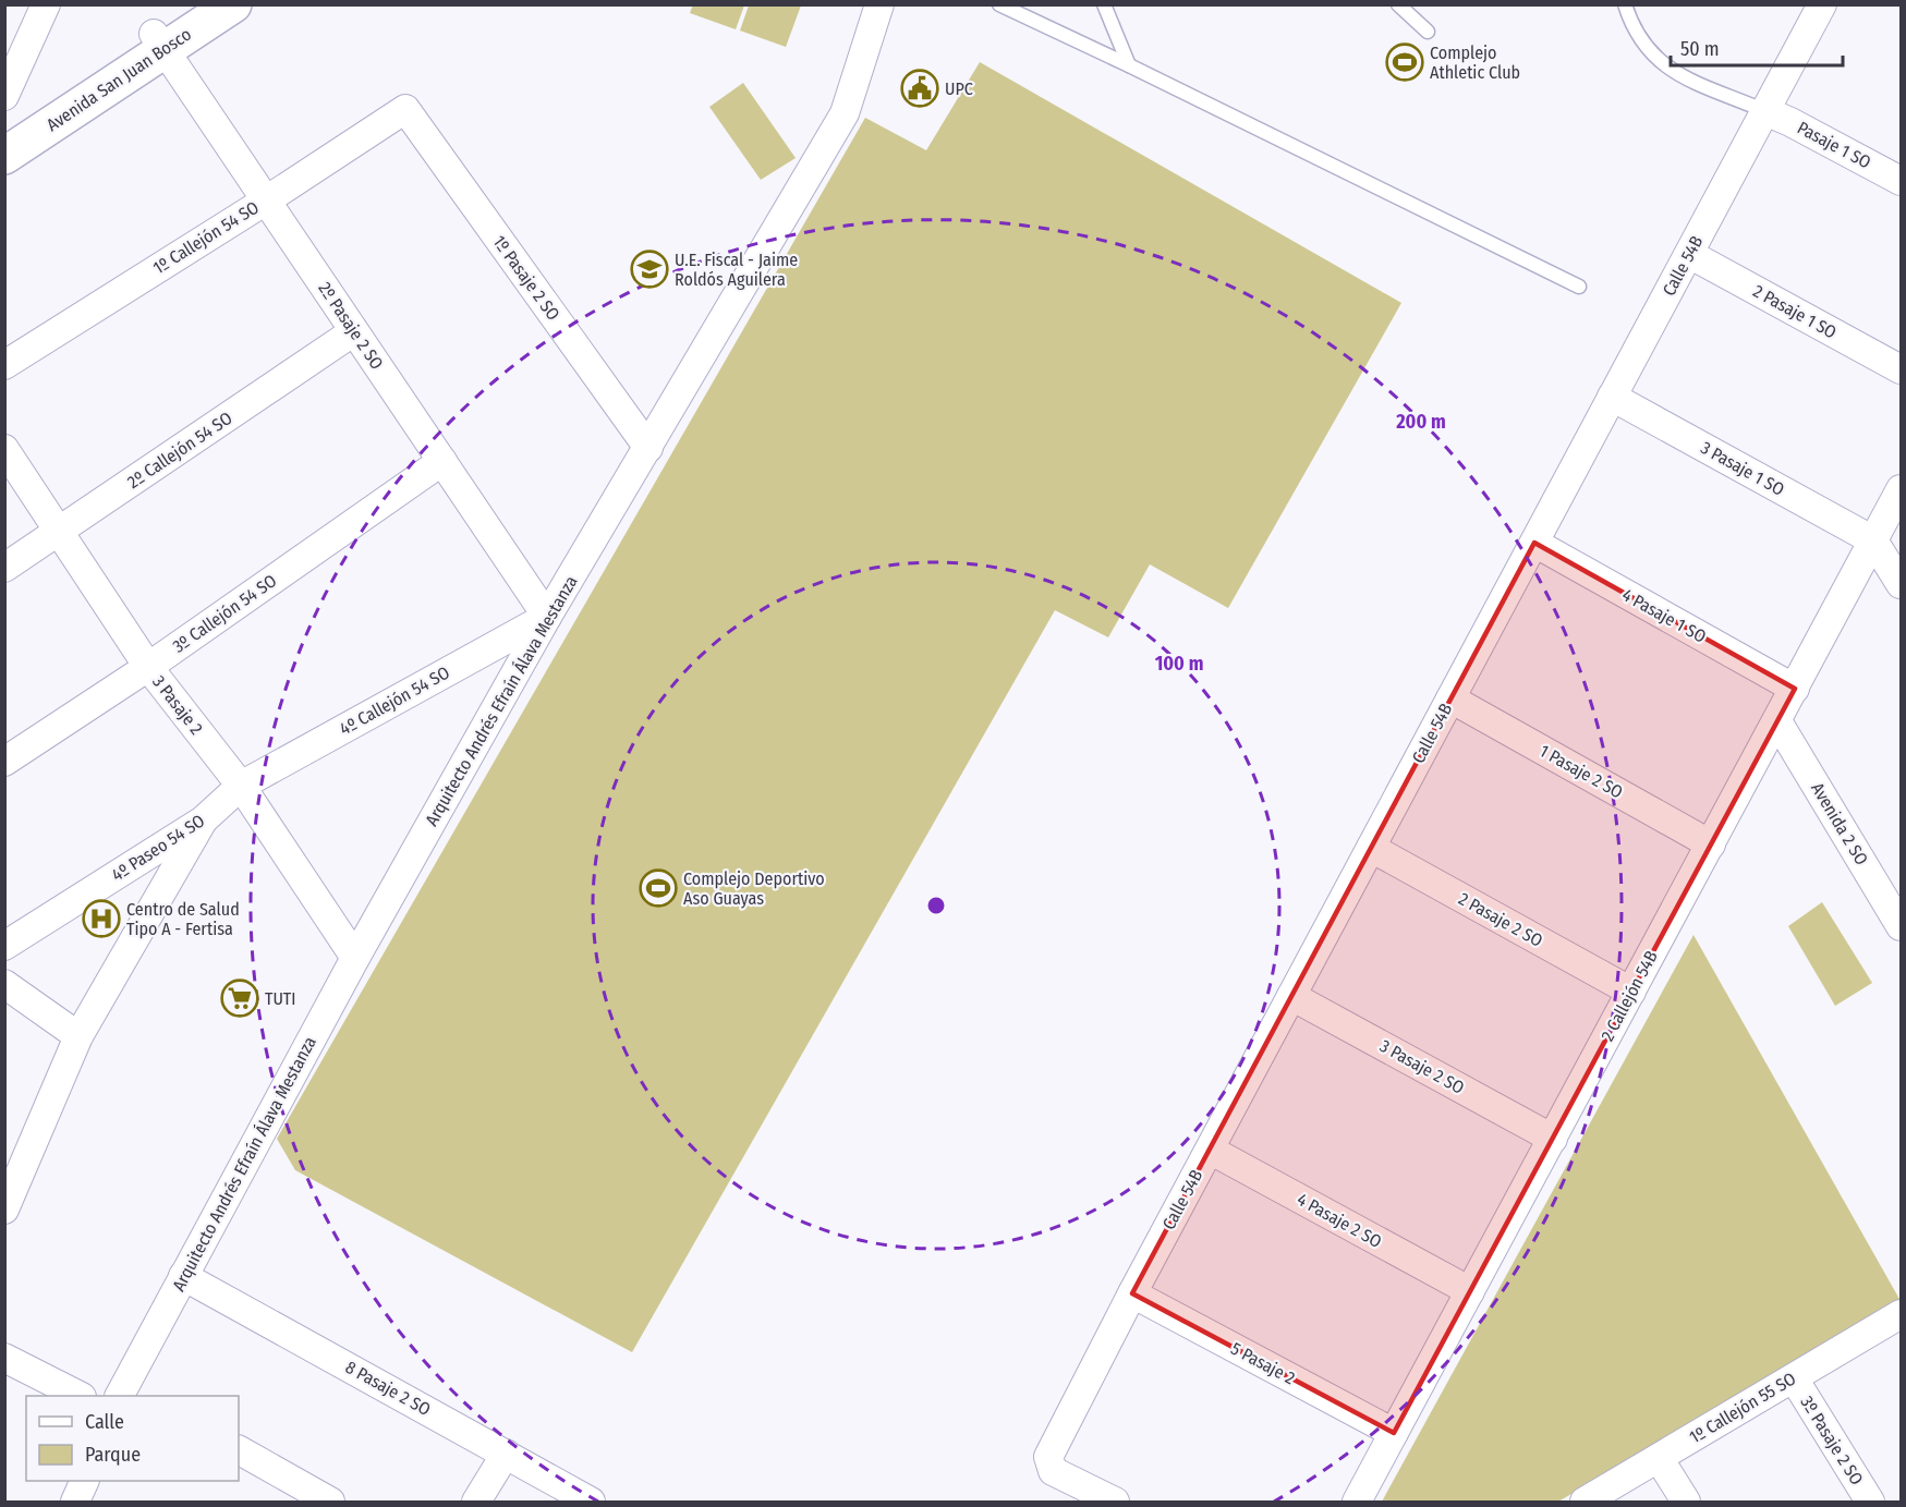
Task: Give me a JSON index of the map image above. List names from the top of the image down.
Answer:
{
  "streets": {
    "street": [
      "Avenida San Juan Bosco",
      "Pasaje 1 SO",
      "1º Callejón 54 SO",
      "Calle 54B",
      "1º Pasaje 2 SO",
      "2 Pasaje 1 SO",
      "2º Pasaje 2 SO",
      "2º Callejón 54 SO",
      "3 Pasaje 1 SO",
      "3º Callejón 54 SO",
      "4 Pasaje 1 SO",
      "4º Callejón 54 SO",
      "Arquitecto Andrés Efraín Álava Mestanza",
      "3 Pasaje 2",
      "1 Pasaje 2 SO",
      "Avenida 2 SO",
      "4º Paseo 54 SO",
      "2 Pasaje 2 SO",
      "2 Callejón 54B",
      "3 Pasaje 2 SO",
      "4 Pasaje 2 SO",
      "5 Pasaje 2",
      "8 Pasaje 2 SO",
      "1º Callejón 55 SO",
      "3º Pasaje 2 SO"
    ]
  },
  "crossings": [
    ["Avenida San Juan Bosco", "2º Pasaje 2 SO"],
    ["Pasaje 1 SO", "Calle 54B"],
    ["1º Callejón 54 SO", "1º Pasaje 2 SO"],
    ["1º Callejón 54 SO", "2º Pasaje 2 SO"],
    ["Calle 54B", "2 Pasaje 1 SO"],
    ["Calle 54B", "3 Pasaje 1 SO"],
    ["Calle 54B", "4 Pasaje 1 SO"],
    ["Calle 54B", "1 Pasaje 2 SO"],
    ["Calle 54B", "2 Pasaje 2 SO"],
    ["Calle 54B", "3 Pasaje 2 SO"],
    ["Calle 54B", "4 Pasaje 2 SO"],
    ["Calle 54B", "5 Pasaje 2"],
    ["1º Pasaje 2 SO", "Arquitecto Andrés Efraín Álava Mestanza"],
    ["2º Pasaje 2 SO", "2º Callejón 54 SO"],
    ["2º Pasaje 2 SO", "3º Callejón 54 SO"],
    ["2º Pasaje 2 SO", "4º Callejón 54 SO"],
    ["2º Pasaje 2 SO", "Arquitecto Andrés Efraín Álava Mestanza"],
    ["2º Callejón 54 SO", "3 Pasaje 2"],
    ["3 Pasaje 1 SO", "2 Callejón 54B"],
    ["3º Callejón 54 SO", "3 Pasaje 2"],
    ["4 Pasaje 1 SO", "2 Callejón 54B"],
    ["4º Callejón 54 SO", "Arquitecto Andrés Efraín Álava Mestanza"],
    ["4º Callejón 54 SO", "3 Pasaje 2"],
    ["4º Callejón 54 SO", "4º Paseo 54 SO"],
    ["Arquitecto Andrés Efraín Álava Mestanza", "3 Pasaje 2"],
    ["Arquitecto Andrés Efraín Álava Mestanza", "8 Pasaje 2 SO"],
    ["3 Pasaje 2", "4º Paseo 54 SO"],
    ["1 Pasaje 2 SO", "2 Callejón 54B"],
    ["Avenida 2 SO", "2 Callejón 54B"],
    ["2 Pasaje 2 SO", "2 Callejón 54B"],
    ["2 Callejón 54B", "3 Pasaje 2 SO"],
    ["2 Callejón 54B", "4 Pasaje 2 SO"],
    ["2 Callejón 54B", "5 Pasaje 2"],
    ["1º Callejón 55 SO", "3º Pasaje 2 SO"]
  ],
  "places": {
    "sports": ["Complejo Athletic Club", "Complejo Deportivo Aso Guayas"],
    "public building": ["UPC"],
    "school or university": ["U.E. Fiscal - Jaime Roldós Aguilera"],
    "hospital": ["Centro de Salud Tipo A - Fertisa"],
    "supermarket": ["TUTI"]
  },
  "legend": ["Calle", "Parque"],
  "scale_bar": "50 m",
  "rings": ["200 m", "100 m"]
}
